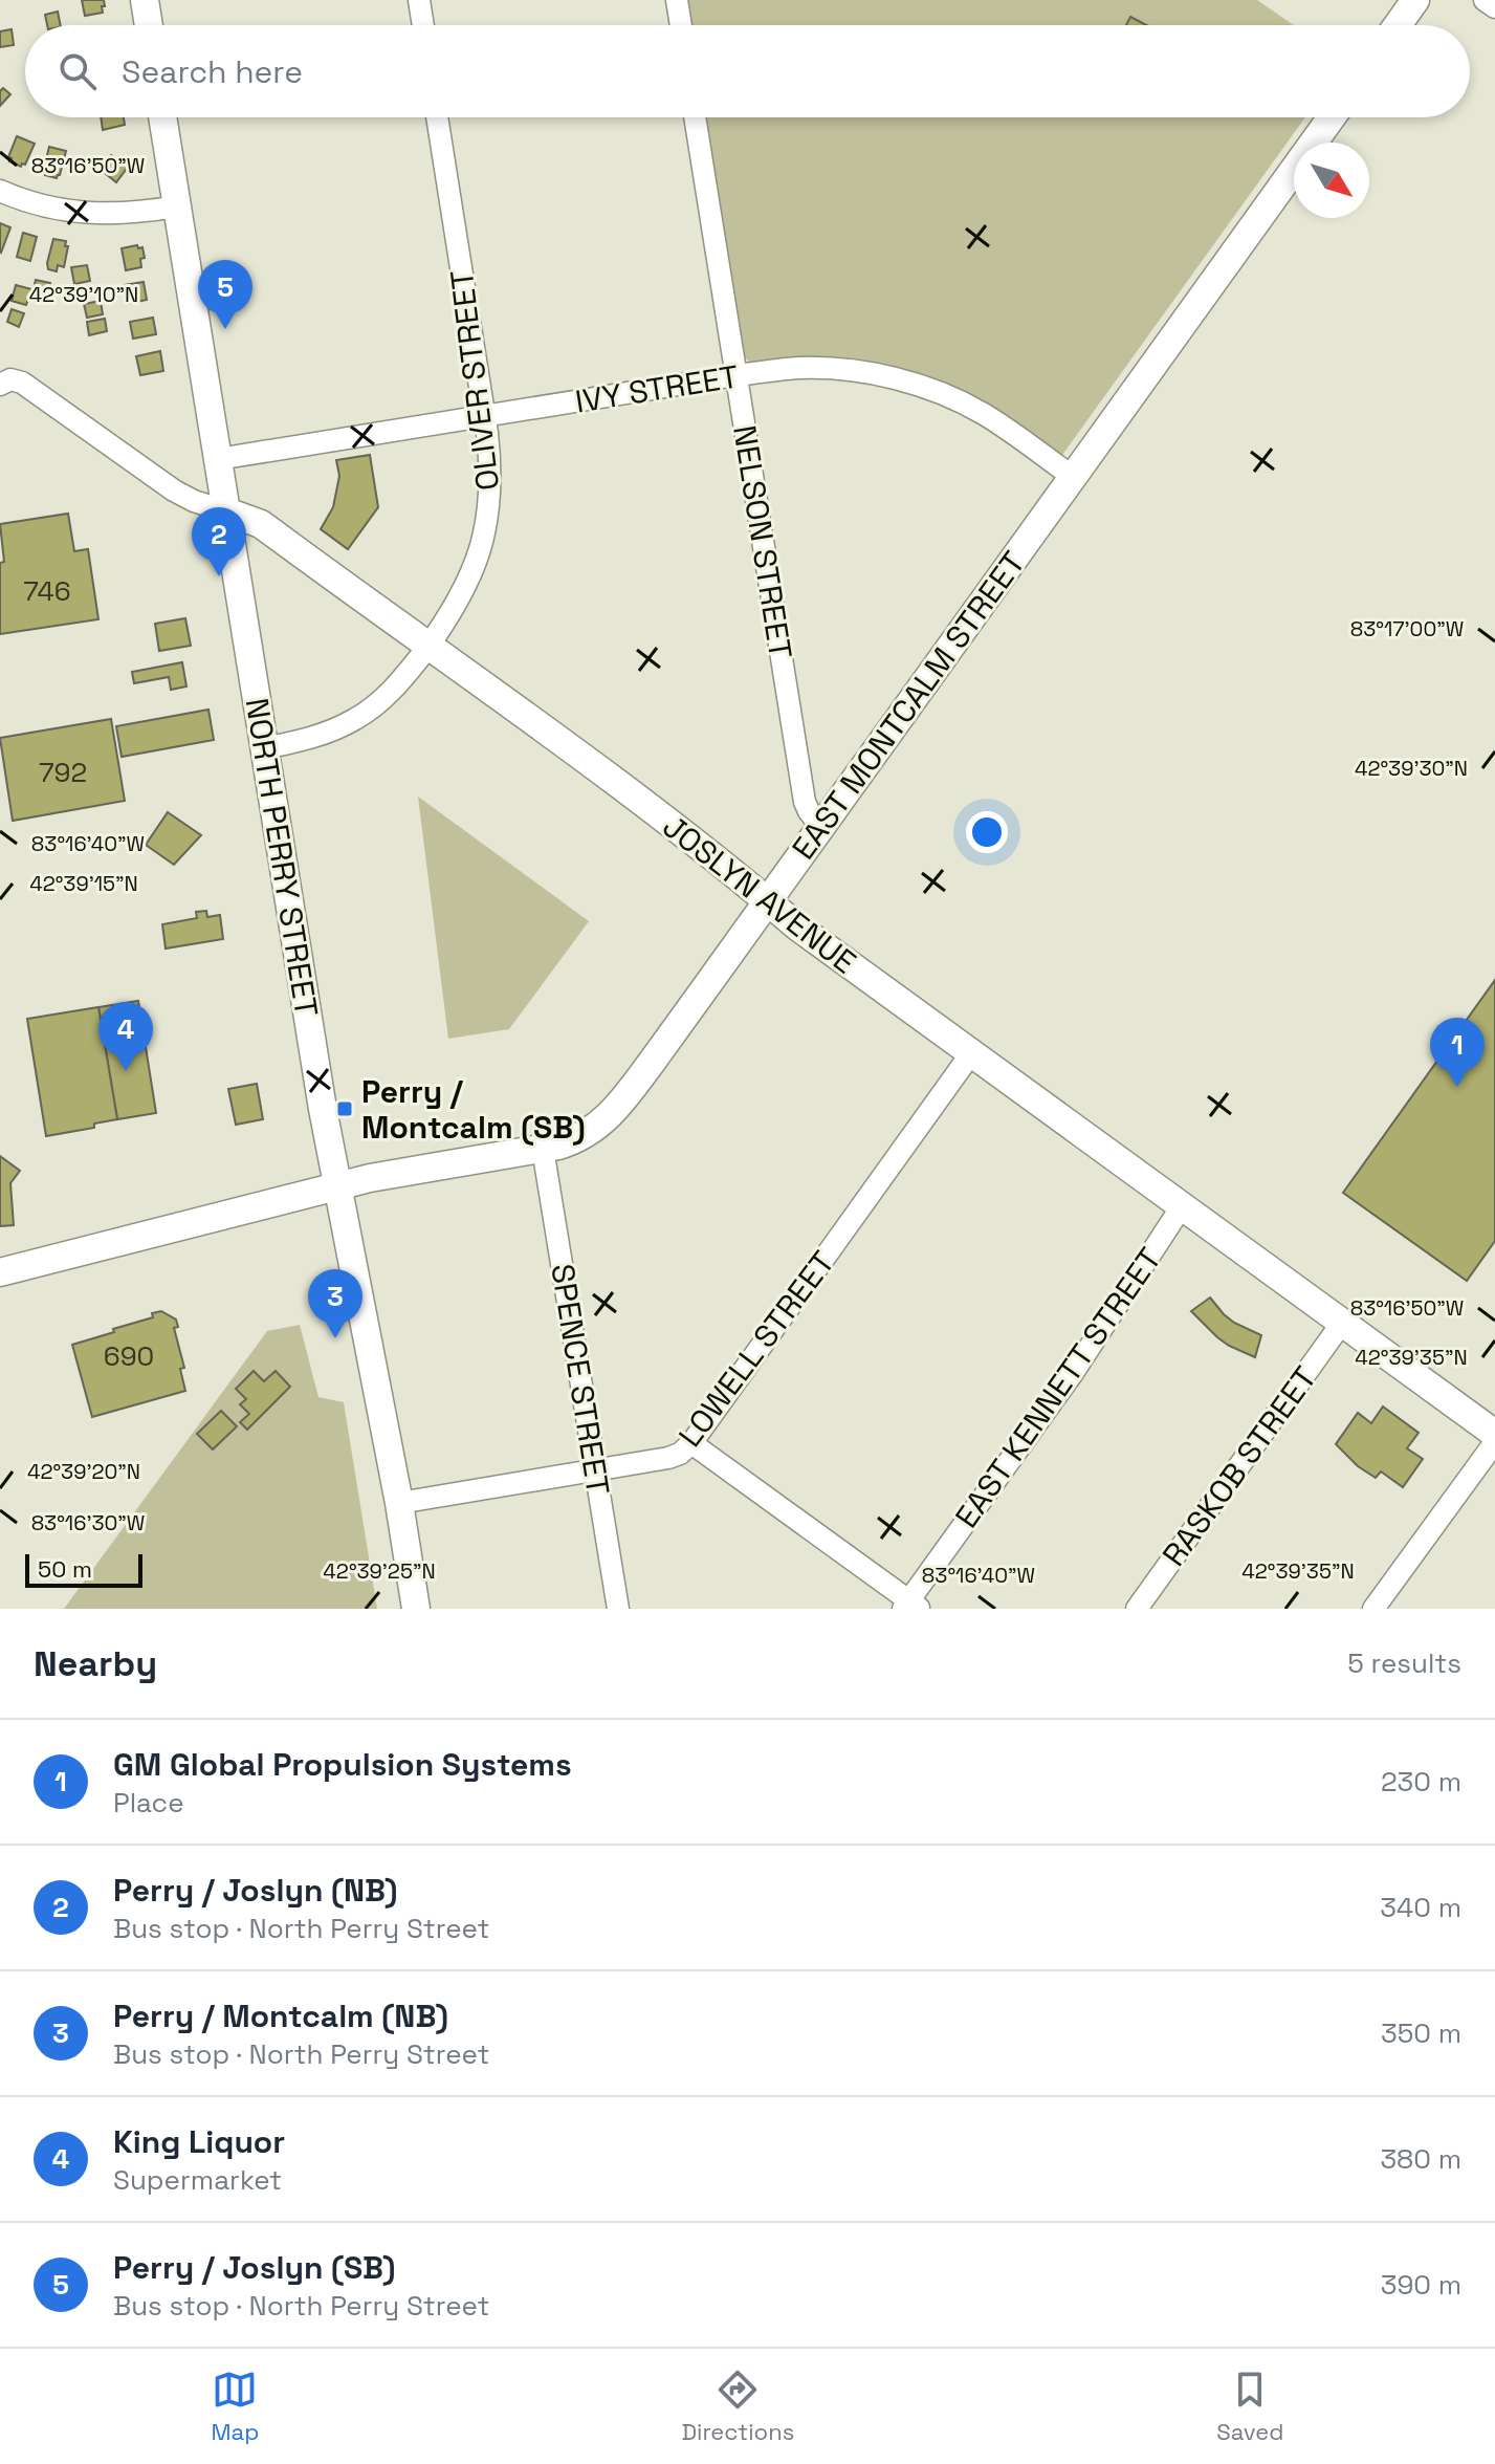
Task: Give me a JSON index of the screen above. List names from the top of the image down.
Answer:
{
  "streets": {
    "main road": ["EAST MONTCALM STREET", "NORTH PERRY STREET", "JOSLYN AVENUE"],
    "street": [
      "OLIVER STREET",
      "IVY STREET",
      "NELSON STREET",
      "LOWELL STREET",
      "SPENCE STREET",
      "EAST KENNETT STREET",
      "RASKOB STREET"
    ]
  },
  "crossings": [
    ["OLIVER STREET", "IVY STREET"],
    ["OLIVER STREET", "NORTH PERRY STREET"],
    ["OLIVER STREET", "JOSLYN AVENUE"],
    ["IVY STREET", "NELSON STREET"],
    ["IVY STREET", "EAST MONTCALM STREET"],
    ["IVY STREET", "NORTH PERRY STREET"],
    ["NELSON STREET", "EAST MONTCALM STREET"],
    ["EAST MONTCALM STREET", "NORTH PERRY STREET"],
    ["EAST MONTCALM STREET", "JOSLYN AVENUE"],
    ["EAST MONTCALM STREET", "SPENCE STREET"],
    ["NORTH PERRY STREET", "JOSLYN AVENUE"],
    ["NORTH PERRY STREET", "LOWELL STREET"],
    ["JOSLYN AVENUE", "LOWELL STREET"],
    ["JOSLYN AVENUE", "EAST KENNETT STREET"],
    ["JOSLYN AVENUE", "RASKOB STREET"],
    ["LOWELL STREET", "SPENCE STREET"]
  ],
  "places": {
    "transit": ["Perry / Montcalm (SB)"]
  },
  "house_numbers": ["746", "792", "690"],
  "scale_bar": "50 m",
  "north": "bottom right",
  "page": {
    "search": "Search here",
    "pins": [
      "5",
      "2",
      "4",
      "1",
      "3"
    ],
    "scale": "50 m",
    "heading": ["Nearby", "5 results"],
    "list": [
      {
        "mark": "1",
        "name": "GM Global Propulsion Systems",
        "note": "Place",
        "value": "230 m"
      },
      {
        "mark": "2",
        "name": "Perry / Joslyn (NB)",
        "note": "Bus stop · North Perry Street",
        "value": "340 m"
      },
      {
        "mark": "3",
        "name": "Perry / Montcalm (NB)",
        "note": "Bus stop · North Perry Street",
        "value": "350 m"
      },
      {
        "mark": "4",
        "name": "King Liquor",
        "note": "Supermarket",
        "value": "380 m"
      },
      {
        "mark": "5",
        "name": "Perry / Joslyn (SB)",
        "note": "Bus stop · North Perry Street",
        "value": "390 m"
      }
    ],
    "nav": ["Map", "Directions", "Saved"]
  },
  "coordinates": [
    "83°16'50\"W",
    "42°39'10\"N",
    "83°17'00\"W",
    "42°39'30\"N",
    "83°16'40\"W",
    "42°39'15\"N",
    "42°39'35\"N",
    "42°39'20\"N",
    "83°16'30\"W",
    "42°39'25\"N"
  ]
}
